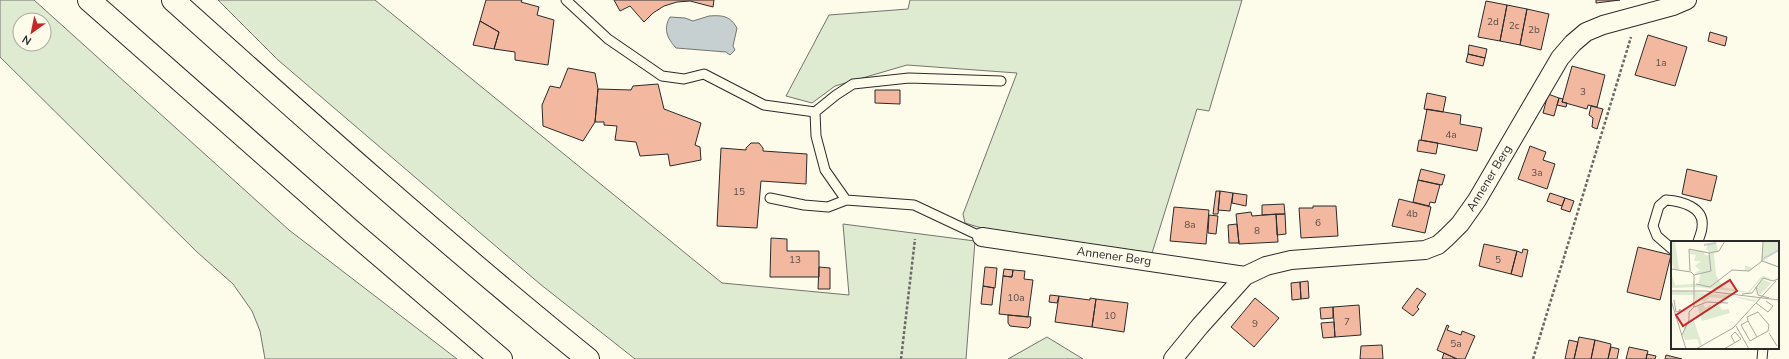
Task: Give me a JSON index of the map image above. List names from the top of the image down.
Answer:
{
  "streets": {
    "street": ["Annener Berg"]
  },
  "house_numbers": [
    "2d",
    "2c",
    "2b",
    "1a",
    "3",
    "4a",
    "3a",
    "15",
    "4b",
    "6",
    "8a",
    "8",
    "13",
    "5",
    "10a",
    "10",
    "7",
    "9",
    "5a"
  ],
  "north": "bottom left"
}
